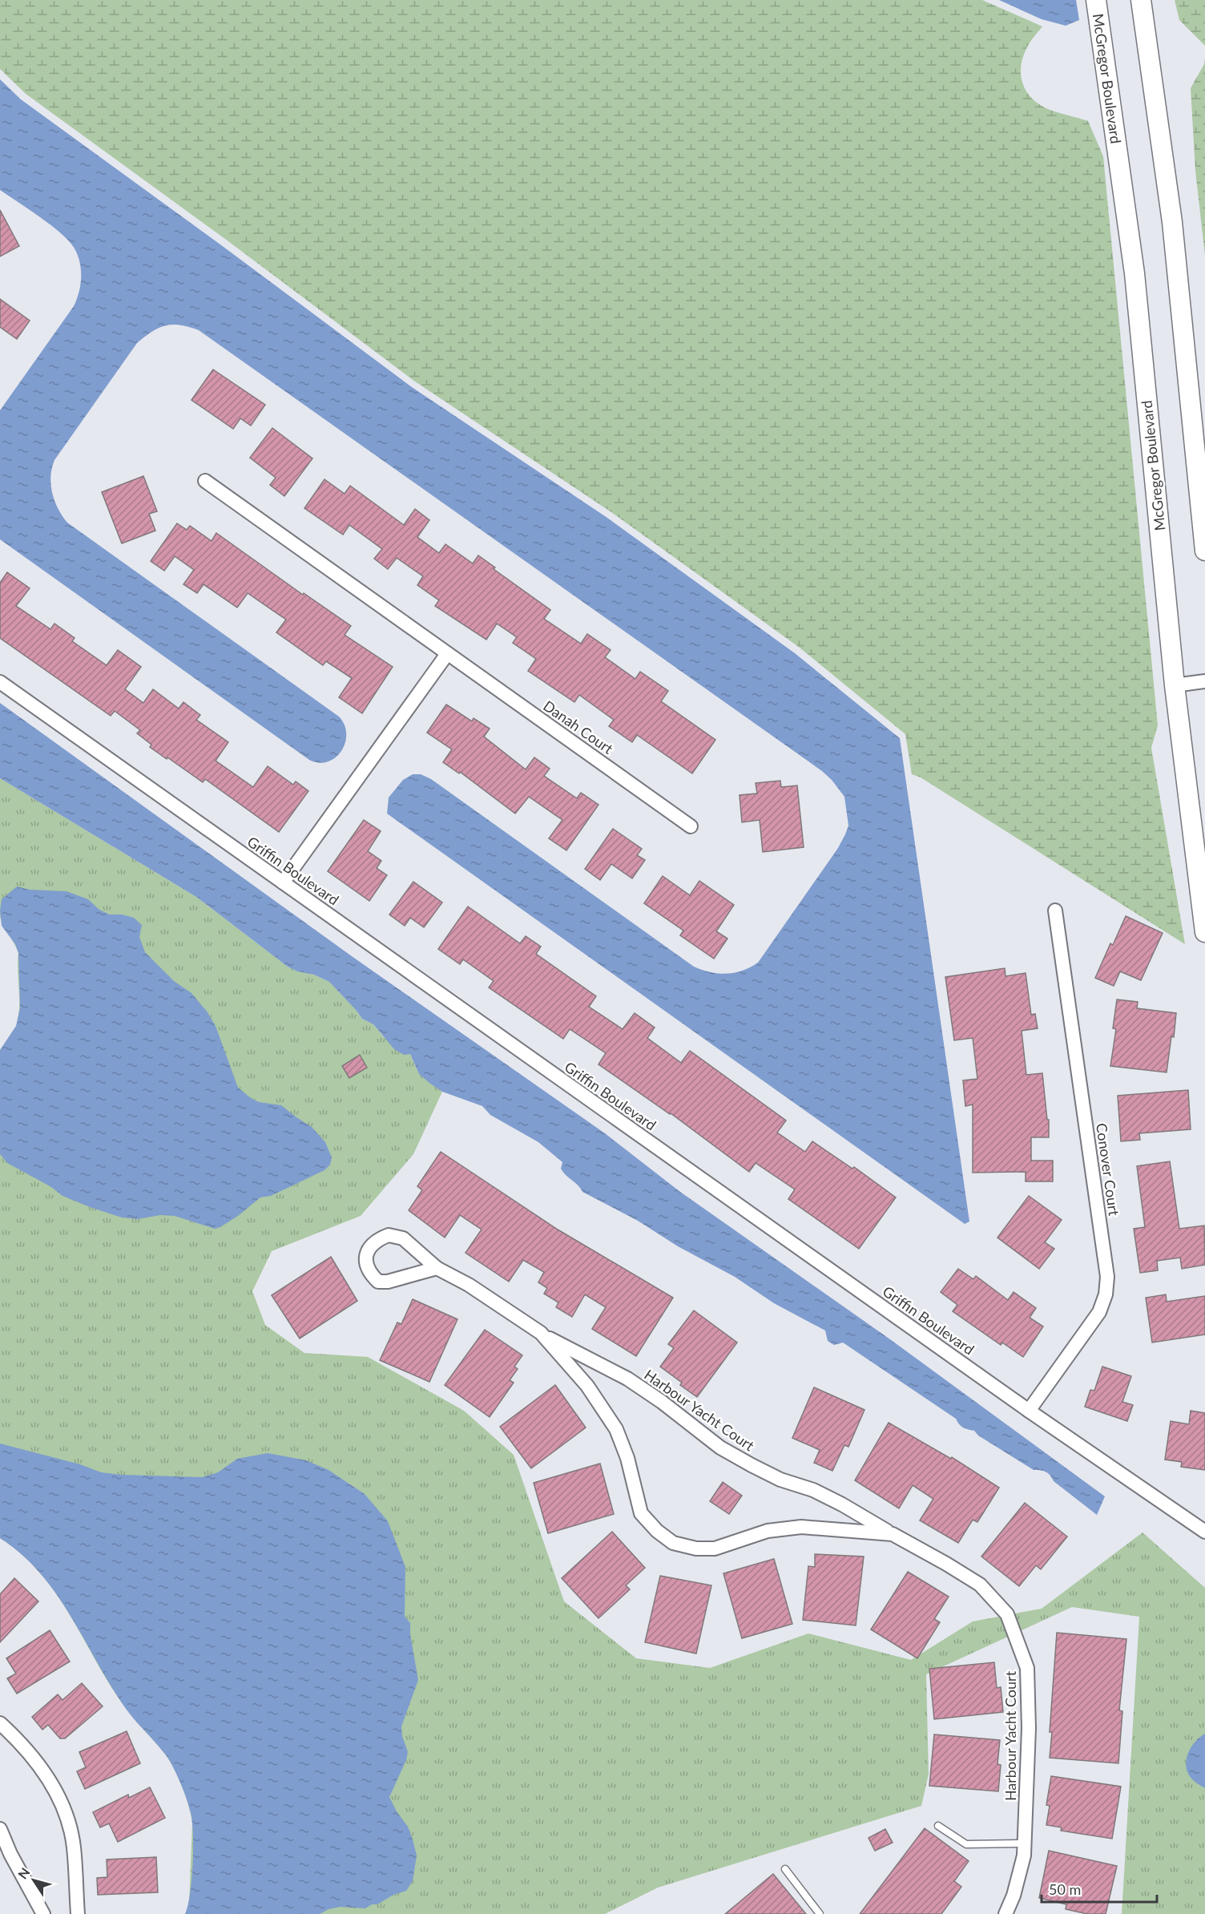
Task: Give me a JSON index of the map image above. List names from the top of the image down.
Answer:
{
  "streets": {
    "main road": ["McGregor Boulevard"],
    "street": [
      "Danah Court",
      "Griffin Boulevard",
      "Conover Court",
      "Harbour Yacht Court"
    ]
  },
  "crossings": [
    ["Griffin Boulevard", "Conover Court"]
  ],
  "scale_bar": "50 m",
  "north": "top left"
}
